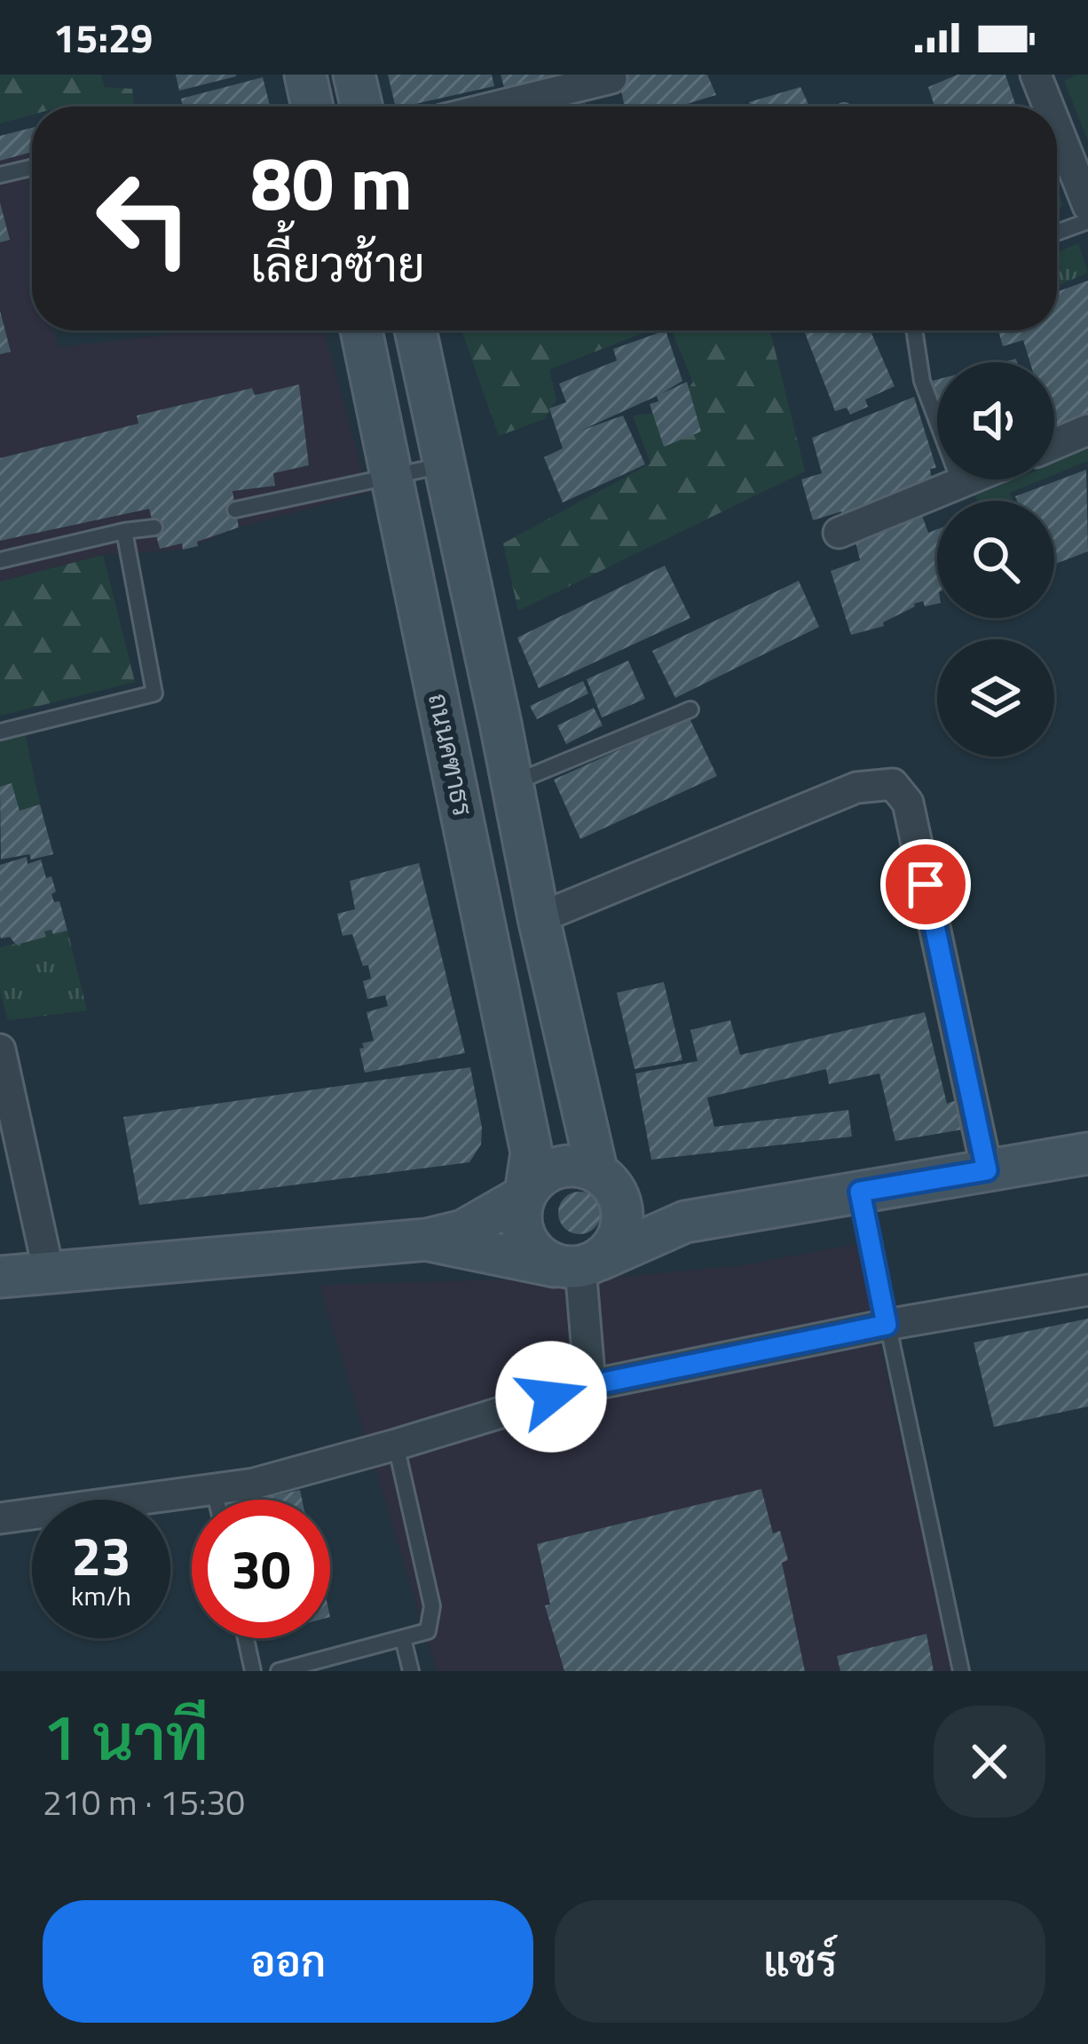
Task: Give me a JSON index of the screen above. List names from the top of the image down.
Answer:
{
  "streets": {
    "street": ["ถนนคฑาธร"]
  },
  "page": {
    "status": "15:29",
    "turn": ["80 m", "เลี้ยวซ้าย"],
    "speed": "23 km/h",
    "limit": "30",
    "heading": ["1 นาที", "210 m · 15:30"],
    "buttons": ["ออก", "แชร์"]
  }
}
